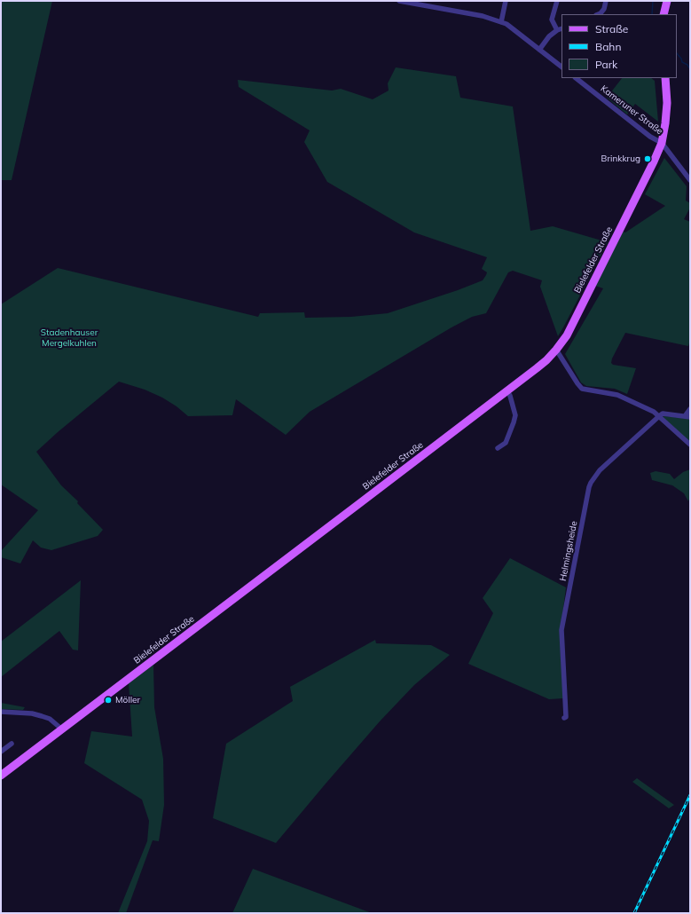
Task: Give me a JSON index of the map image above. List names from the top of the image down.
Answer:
{
  "streets": {
    "main road": ["Bielefelder Straße"],
    "street": ["Kameruner Straße", "Helmingsheide"]
  },
  "crossings": [
    ["Kameruner Straße", "Bielefelder Straße"]
  ],
  "parks": ["Stadenhauser Mergelkuhlen"],
  "places": ["Brinkkrug", "Möller"],
  "legend": ["Straße", "Bahn", "Park"]
}
